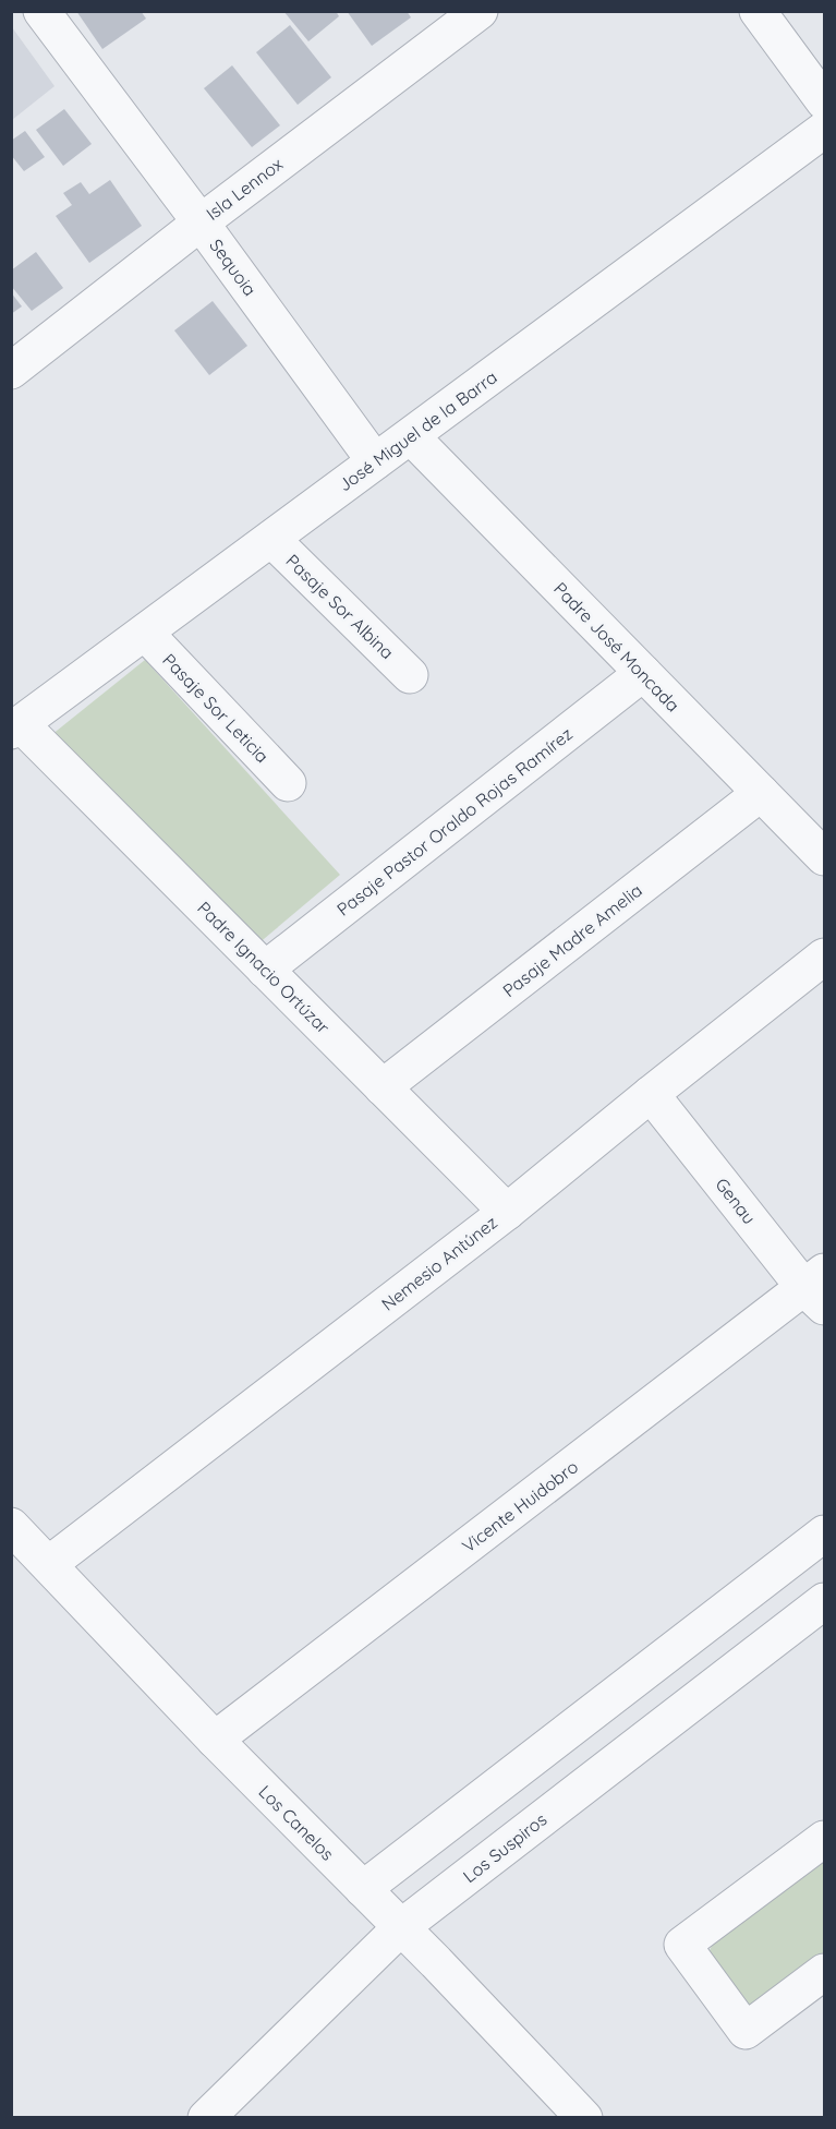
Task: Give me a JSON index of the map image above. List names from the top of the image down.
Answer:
{
  "streets": {
    "street": [
      "Isla Lennox",
      "Sequoia",
      "José Miguel de la Barra",
      "Pasaje Sor Albina",
      "Padre José Moncada",
      "Pasaje Sor Leticia",
      "Pasaje Pastor Oraldo Rojas Ramírez",
      "Pasaje Madre Amelia",
      "Padre Ignacio Ortúzar",
      "Genau",
      "Nemesio Antúnez",
      "Vicente Huidobro",
      "Los Canelos",
      "Los Suspiros"
    ]
  },
  "crossings": [
    ["Isla Lennox", "Sequoia"],
    ["Sequoia", "José Miguel de la Barra"],
    ["José Miguel de la Barra", "Pasaje Sor Albina"],
    ["José Miguel de la Barra", "Padre José Moncada"],
    ["José Miguel de la Barra", "Pasaje Sor Leticia"],
    ["José Miguel de la Barra", "Padre Ignacio Ortúzar"],
    ["Padre José Moncada", "Pasaje Pastor Oraldo Rojas Ramírez"],
    ["Padre José Moncada", "Pasaje Madre Amelia"],
    ["Pasaje Pastor Oraldo Rojas Ramírez", "Padre Ignacio Ortúzar"],
    ["Pasaje Madre Amelia", "Padre Ignacio Ortúzar"],
    ["Padre Ignacio Ortúzar", "Nemesio Antúnez"],
    ["Genau", "Nemesio Antúnez"],
    ["Genau", "Vicente Huidobro"],
    ["Nemesio Antúnez", "Los Canelos"],
    ["Vicente Huidobro", "Los Canelos"],
    ["Los Canelos", "Los Suspiros"]
  ]
}
